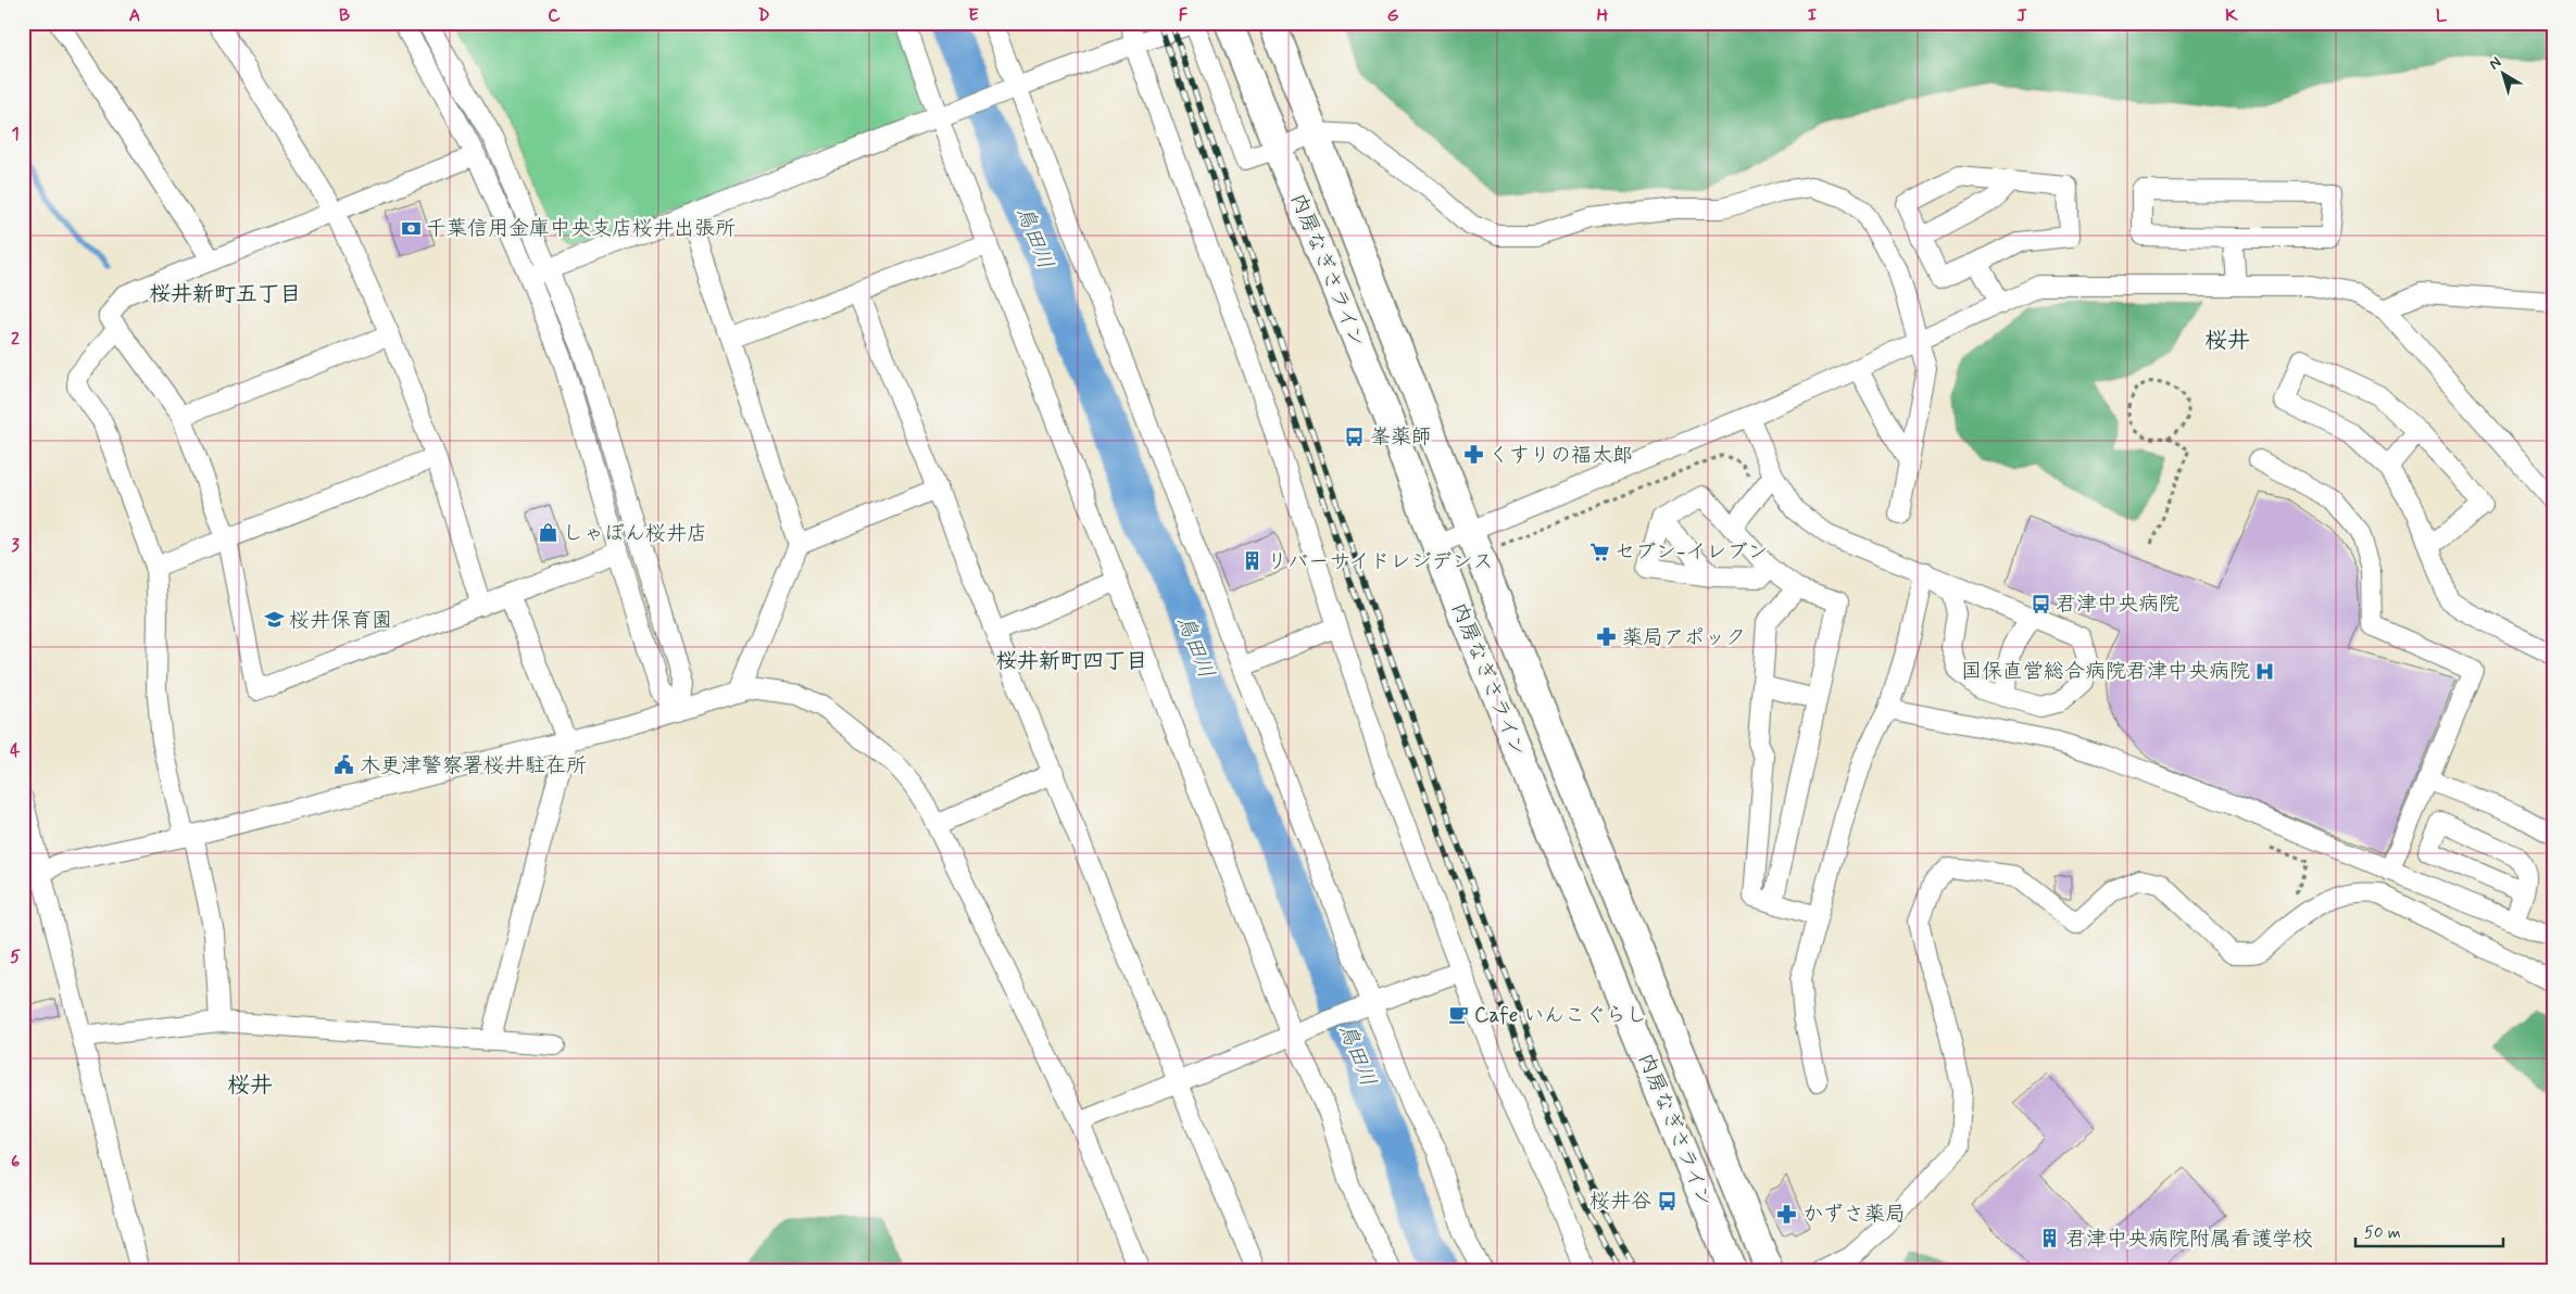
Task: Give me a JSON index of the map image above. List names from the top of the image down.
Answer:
{
  "streets": {
    "highway": ["内房なぎさライン"]
  },
  "districts": [
    "桜井新町五丁目",
    "桜井",
    "桜井新町四丁目",
    "桜井"
  ],
  "water": ["鳥田川"],
  "places": {
    "bank": ["千葉信用金庫中央支店桜井出張所"],
    "bus stop": ["峯薬師", "君津中央病院", "桜井谷"],
    "pharmacy": ["くすりの福太郎", "薬局アポック", "かずさ薬局"],
    "shop": ["しゃぼん桜井店"],
    "supermarket": ["セブン-イレブン"],
    "building": ["リバーサイドレジデンス", "君津中央病院附属看護学校"],
    "school or university": ["桜井保育園"],
    "hospital": ["国保直営総合病院君津中央病院"],
    "public building": ["木更津警察署桜井駐在所"],
    "cafe": ["Cafe いんこぐらし"]
  },
  "scale_bar": "50 m",
  "north": "top left",
  "grid": {
    "columns": [
      "A",
      "B",
      "C",
      "D",
      "E",
      "F",
      "G",
      "H",
      "I",
      "J",
      "K",
      "L"
    ],
    "rows": [
      "1",
      "2",
      "3",
      "4",
      "5",
      "6"
    ]
  }
}
